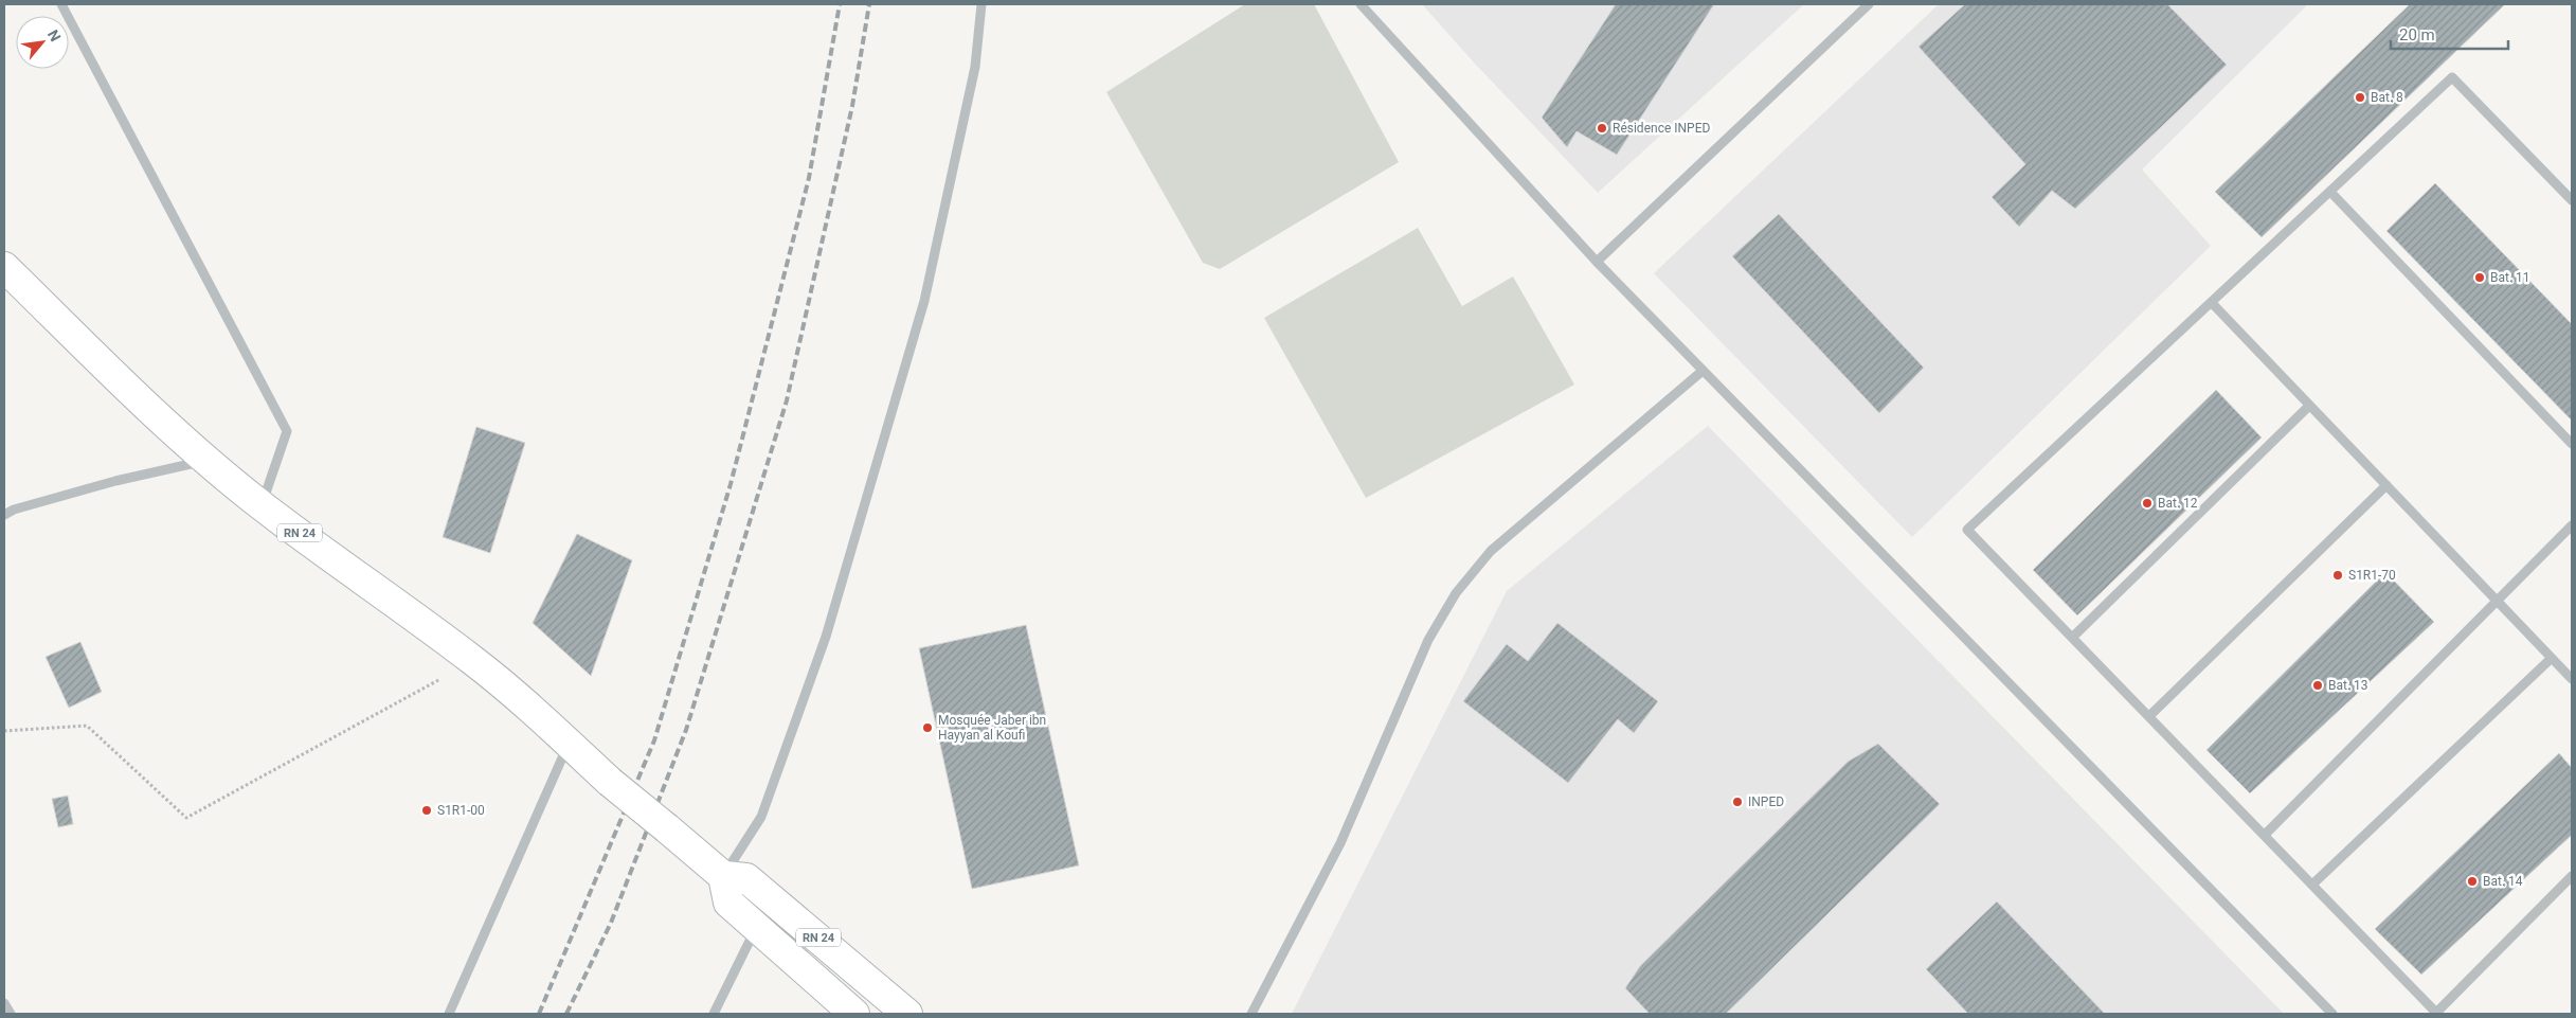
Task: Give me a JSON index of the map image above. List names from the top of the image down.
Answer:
{
  "streets": {
    "main road": ["RN 24"]
  },
  "places": [
    "Bat. 8",
    "Résidence INPED",
    "Bat. 11",
    "Bat. 12",
    "S1R1-70",
    "Bat. 13",
    "Mosquée Jaber ibn Hayyan al Koufi",
    "INPED",
    "S1R1-00",
    "Bat. 14"
  ],
  "scale_bar": "20 m",
  "north": "top right"
}
